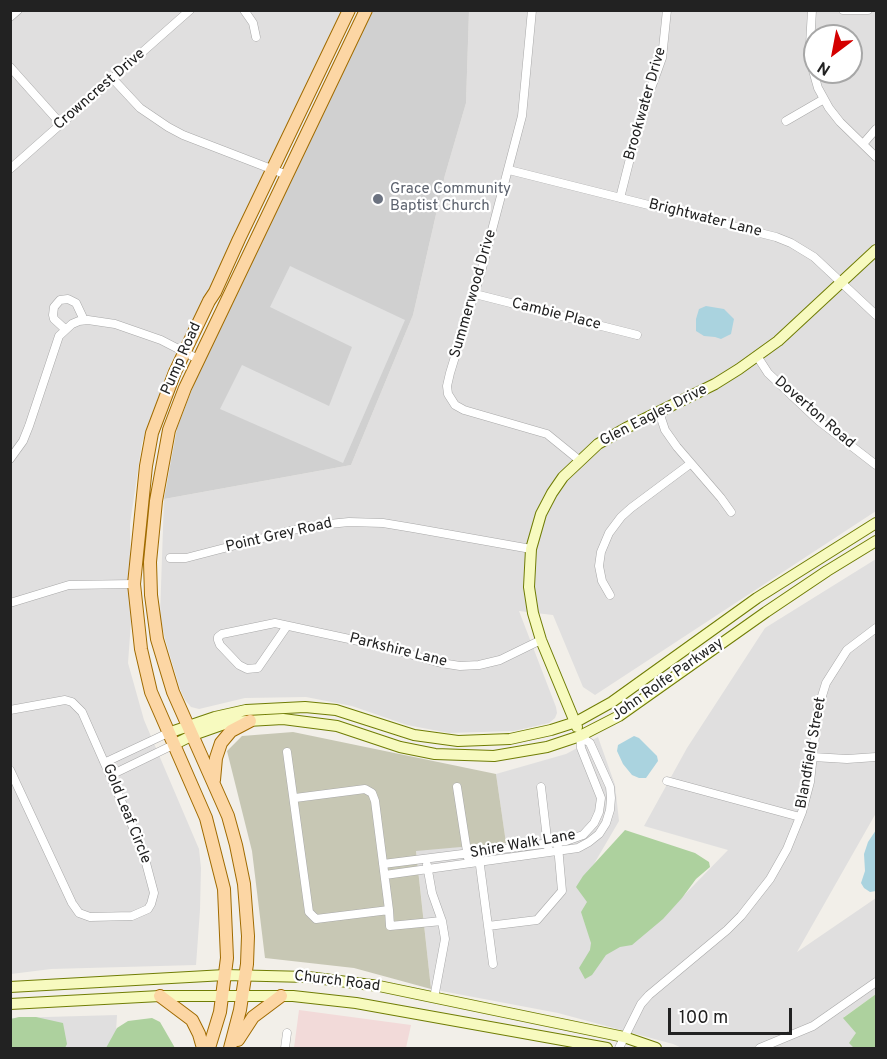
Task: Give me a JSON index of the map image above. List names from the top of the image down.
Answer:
{
  "streets": {
    "main road": [
      "Pump Road",
      "Glen Eagles Drive",
      "John Rolfe Parkway",
      "Church Road"
    ],
    "street": [
      "Crowncrest Drive",
      "Brookwater Drive",
      "Brightwater Lane",
      "Summerwood Drive",
      "Cambie Place",
      "Doverton Road",
      "Point Grey Road",
      "Parkshire Lane",
      "Blandfield Street",
      "Gold Leaf Circle",
      "Shire Walk Lane"
    ]
  },
  "crossings": [
    ["Brookwater Drive", "Brightwater Lane"],
    ["Brightwater Lane", "Summerwood Drive"],
    ["Brightwater Lane", "Glen Eagles Drive"],
    ["Summerwood Drive", "Cambie Place"],
    ["Summerwood Drive", "Glen Eagles Drive"],
    ["Pump Road", "John Rolfe Parkway"],
    ["Doverton Road", "Glen Eagles Drive"],
    ["Glen Eagles Drive", "Point Grey Road"],
    ["Glen Eagles Drive", "Parkshire Lane"],
    ["Glen Eagles Drive", "John Rolfe Parkway"],
    ["Glen Eagles Drive", "Shire Walk Lane"],
    ["John Rolfe Parkway", "Shire Walk Lane"],
    ["Blandfield Street", "Church Road"]
  ],
  "places": ["Grace Community Baptist Church"],
  "scale_bar": "100 m",
  "north": "bottom left"
}
